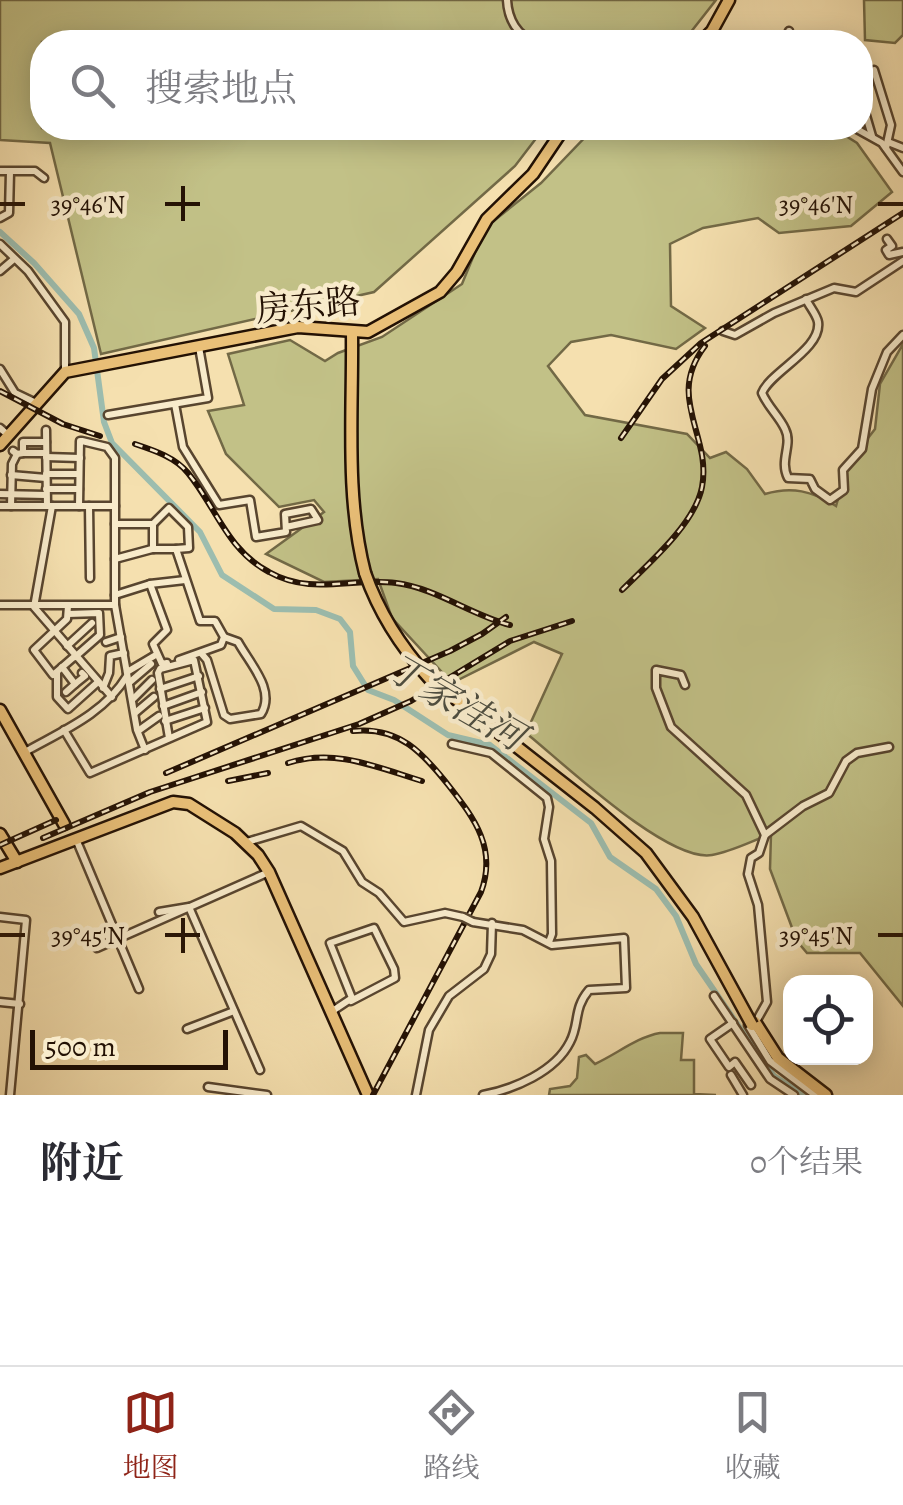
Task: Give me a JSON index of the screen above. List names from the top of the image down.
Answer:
{
  "streets": {
    "main road": ["房东路"]
  },
  "water": ["丁家洼河"],
  "scale_bar": "500 m",
  "page": {
    "search": "搜索地点",
    "scale": "500 m",
    "heading": ["附近", "0个结果"],
    "nav": ["地图", "路线", "收藏"]
  },
  "coordinates": ["39°46'N", "39°45'N"]
}
